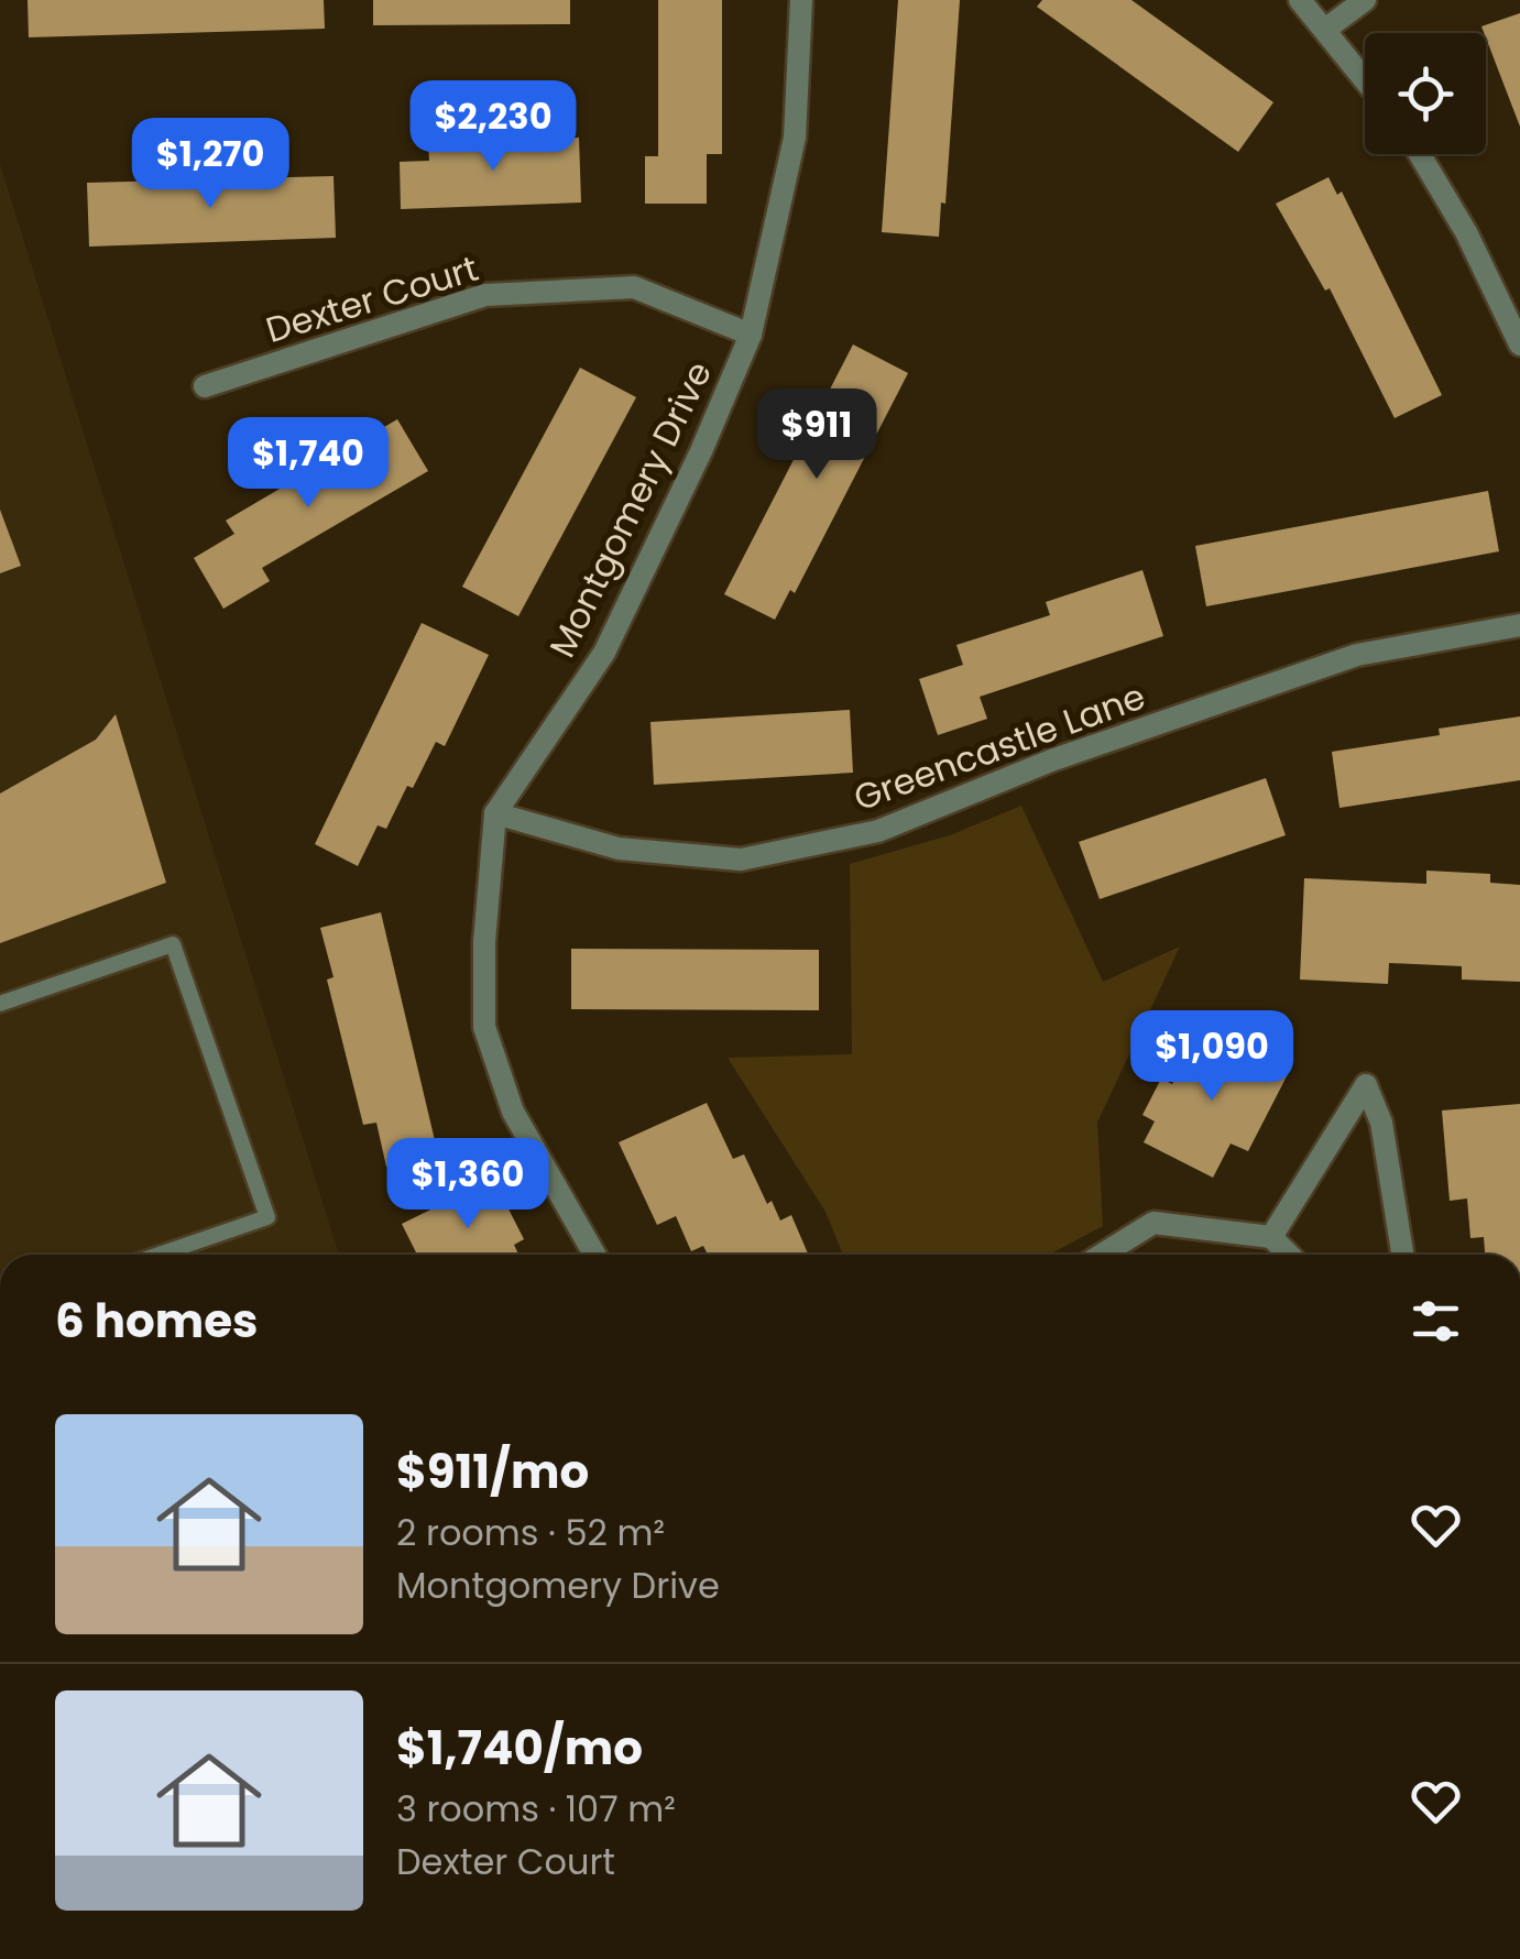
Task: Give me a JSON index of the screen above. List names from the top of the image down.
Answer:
{
  "streets": {
    "street": ["Dexter Court", "Montgomery Drive", "Greencastle Lane"]
  },
  "crossings": [
    ["Dexter Court", "Montgomery Drive"],
    ["Montgomery Drive", "Greencastle Lane"]
  ],
  "page": {
    "price": [
      "$2,230",
      "$1,270",
      "$911",
      "$1,740",
      "$1,090",
      "$1,360"
    ],
    "heading": "6 homes",
    "list": [
      {
        "name": "$911/mo",
        "note": "2 rooms · 52 m² · Montgomery Drive"
      },
      {
        "name": "$1,740/mo",
        "note": "3 rooms · 107 m² · Dexter Court"
      }
    ]
  }
}
